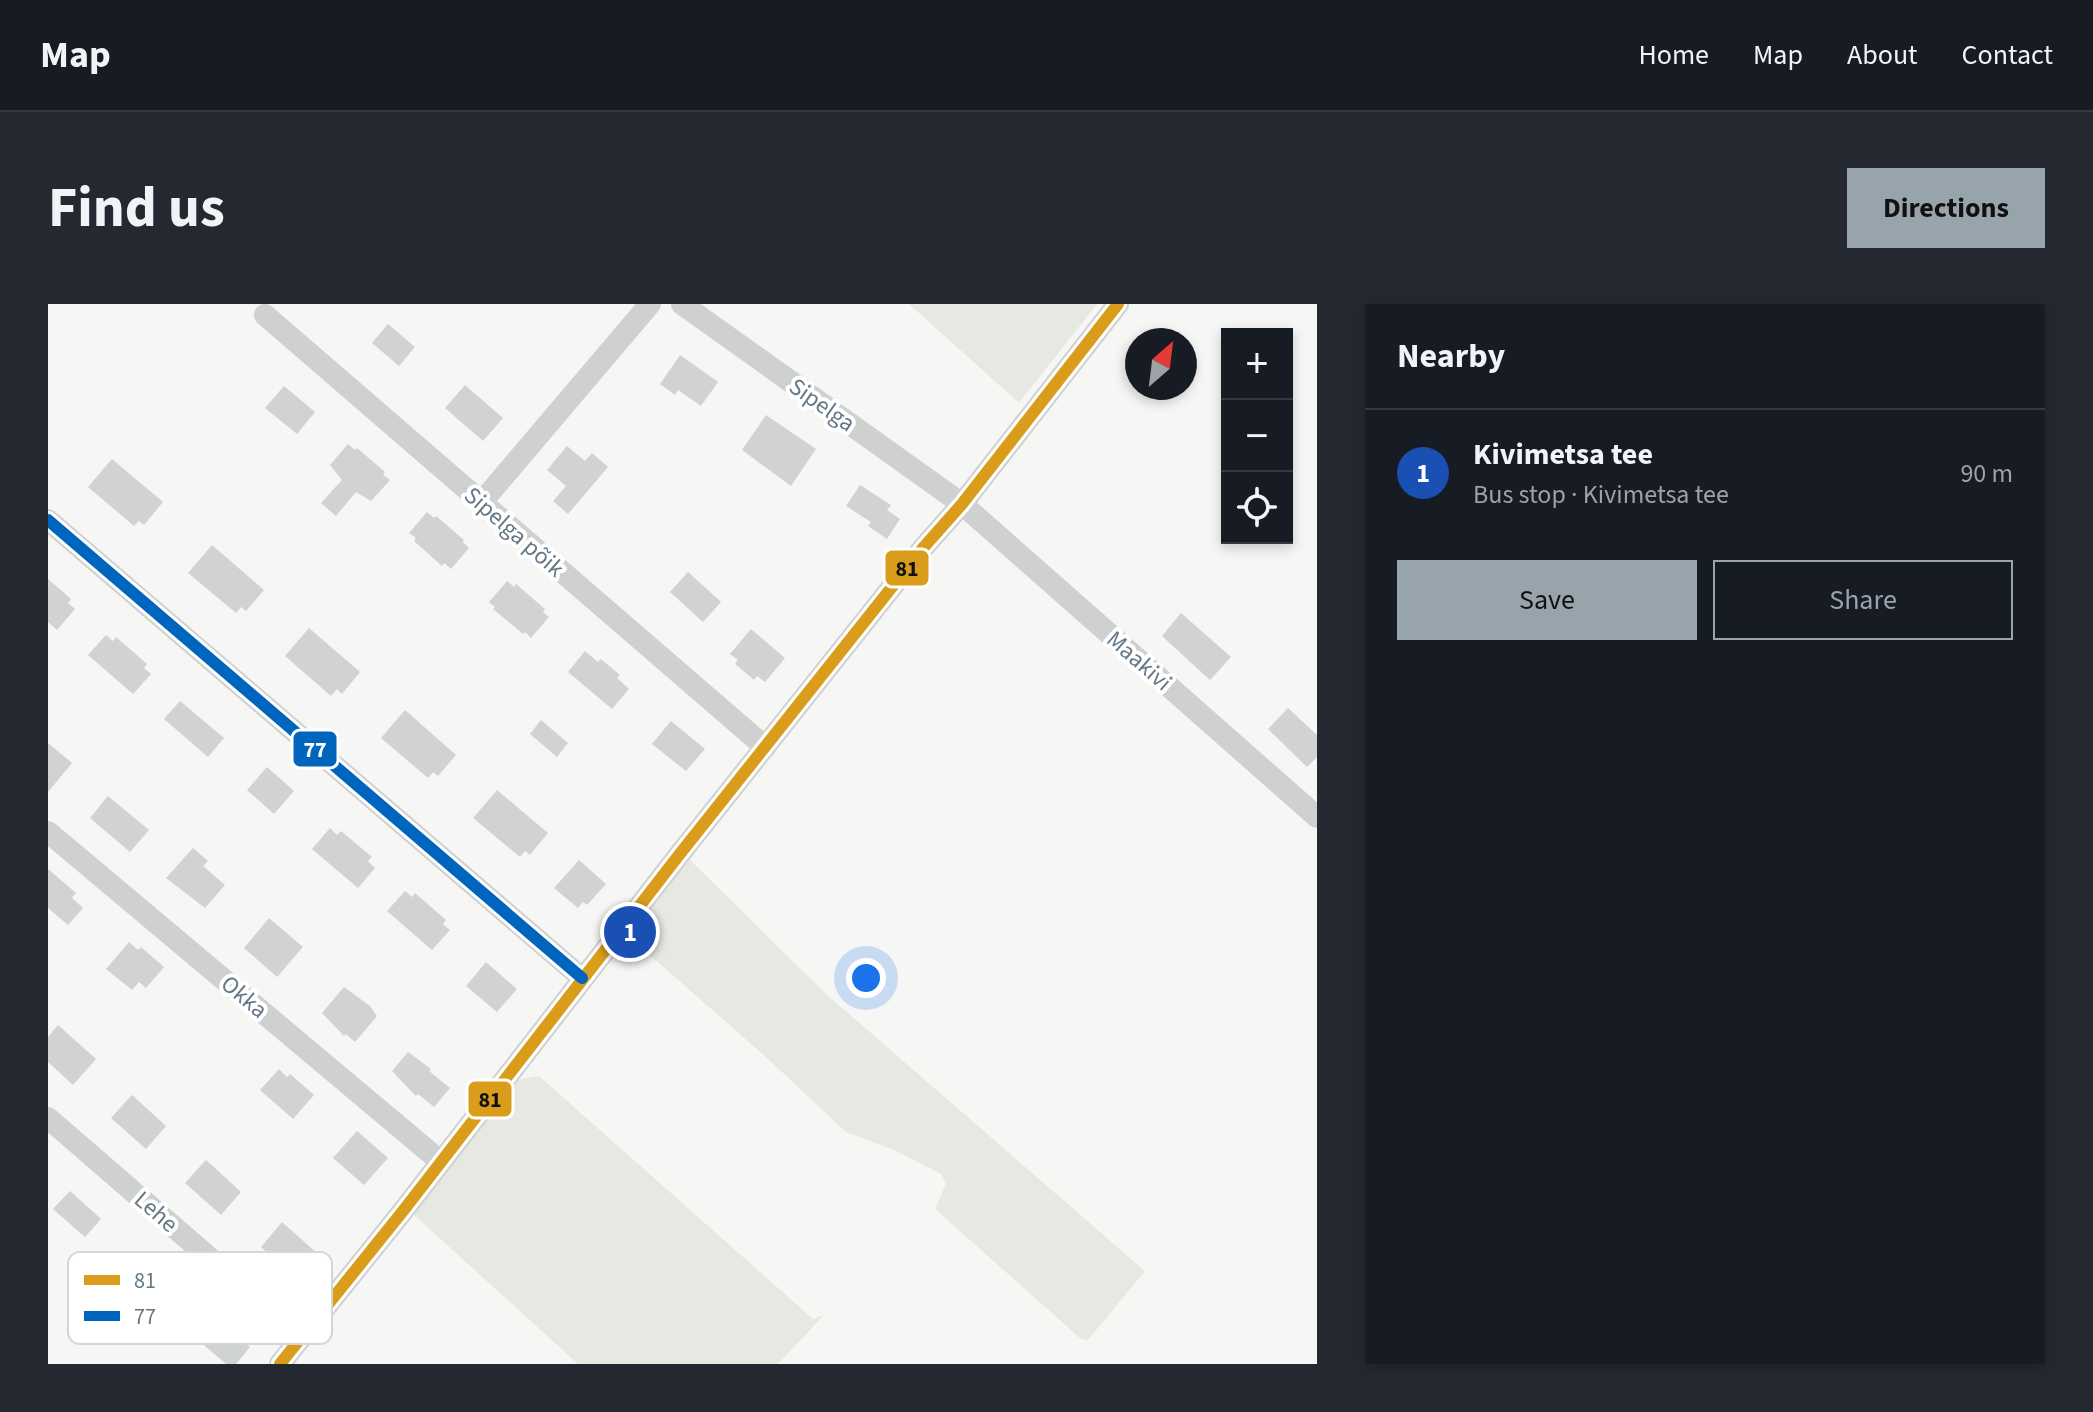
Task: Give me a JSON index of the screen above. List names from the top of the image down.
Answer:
{
  "streets": {
    "street": [
      "Sipelga",
      "Sipelga põik",
      "Maakivi",
      "Okka",
      "Lehe"
    ]
  },
  "crossings": [
    ["Sipelga", "Maakivi"]
  ],
  "lines": ["transit line 81", "transit line 77"],
  "legend": ["81", "77"],
  "north": "top right",
  "page": {
    "header": "Map",
    "nav": [
      "Home",
      "Map",
      "About",
      "Contact"
    ],
    "buttons": [
      "Directions",
      ["Save", "Share"]
    ],
    "title": "Find us",
    "heading": "Nearby",
    "map_buttons": ["+", "−"],
    "list": [
      {
        "mark": "1",
        "name": "Kivimetsa tee",
        "note": "Bus stop · Kivimetsa tee",
        "value": "90 m"
      }
    ],
    "pins": "1"
  }
}
